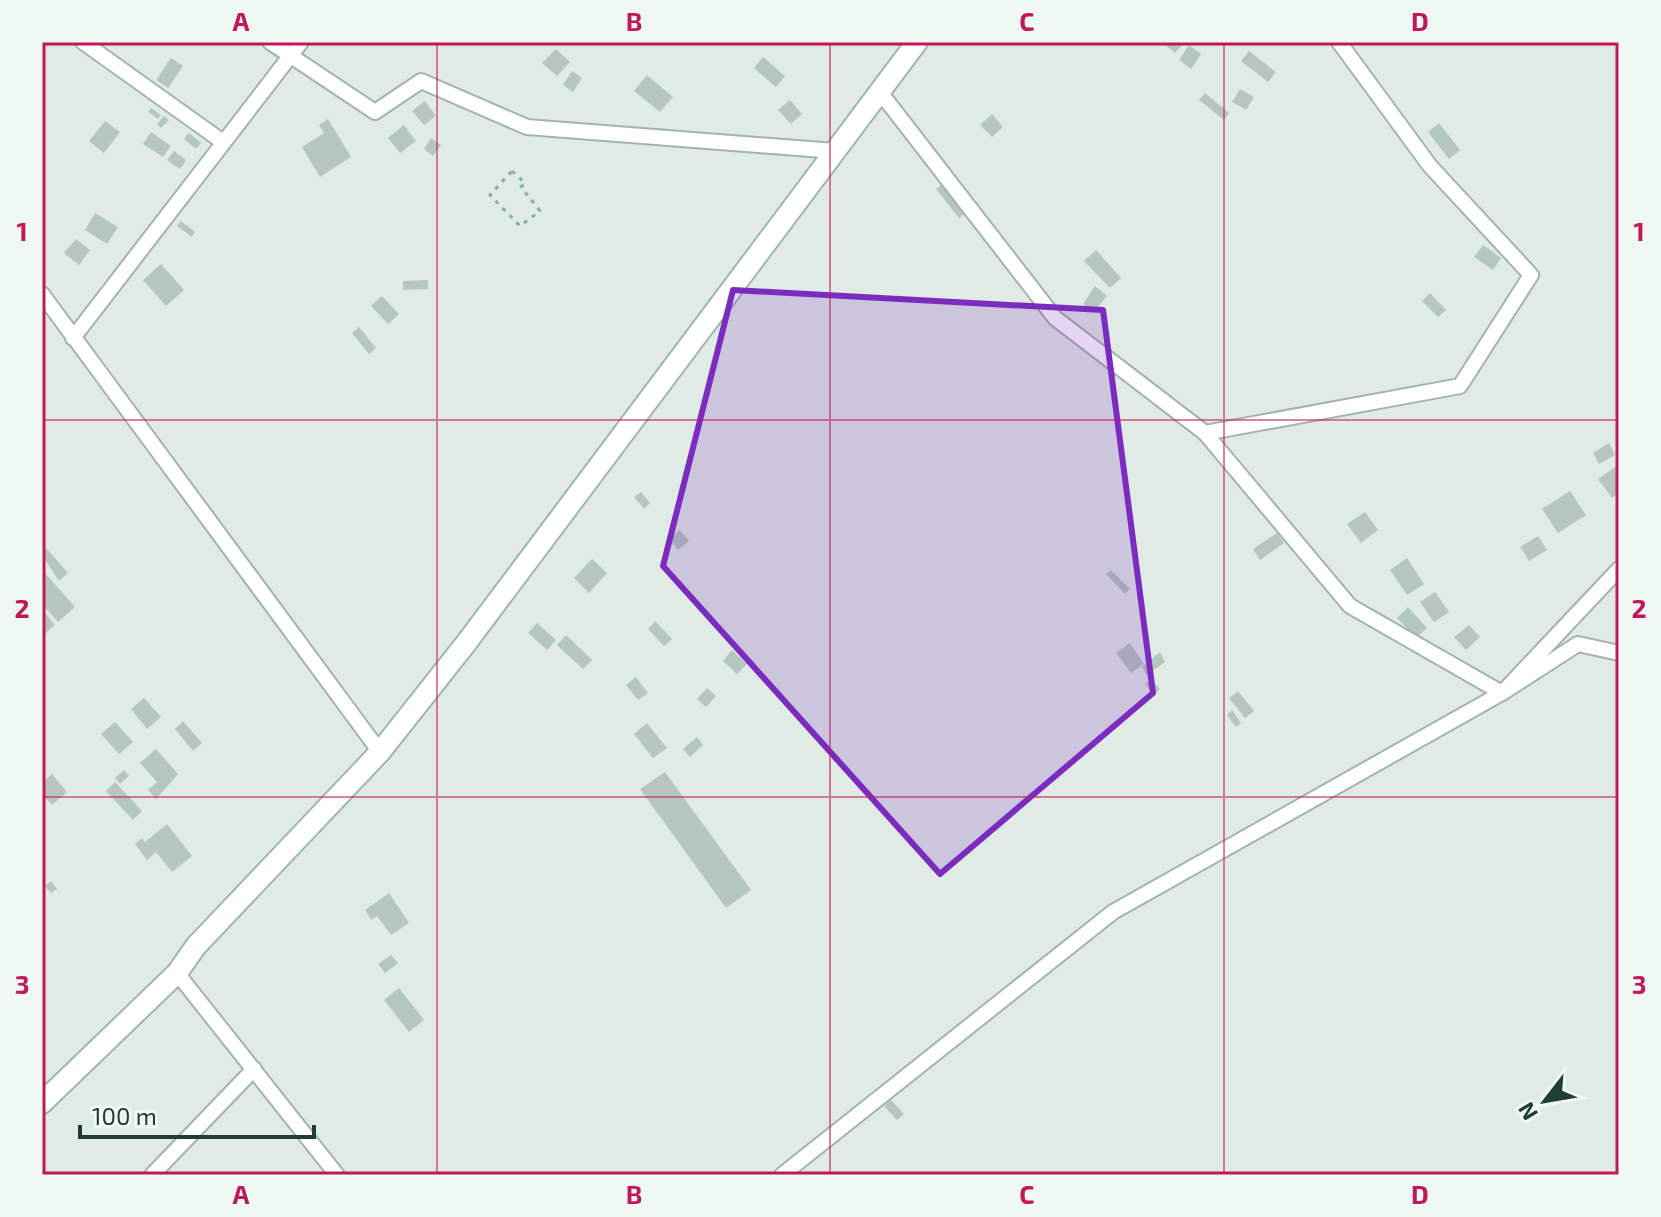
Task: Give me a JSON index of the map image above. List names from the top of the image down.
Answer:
{
  "scale_bar": "100 m",
  "north": "bottom left",
  "grid": {
    "columns": [
      "A",
      "B",
      "C",
      "D"
    ],
    "rows": ["1", "2", "3"]
  }
}
